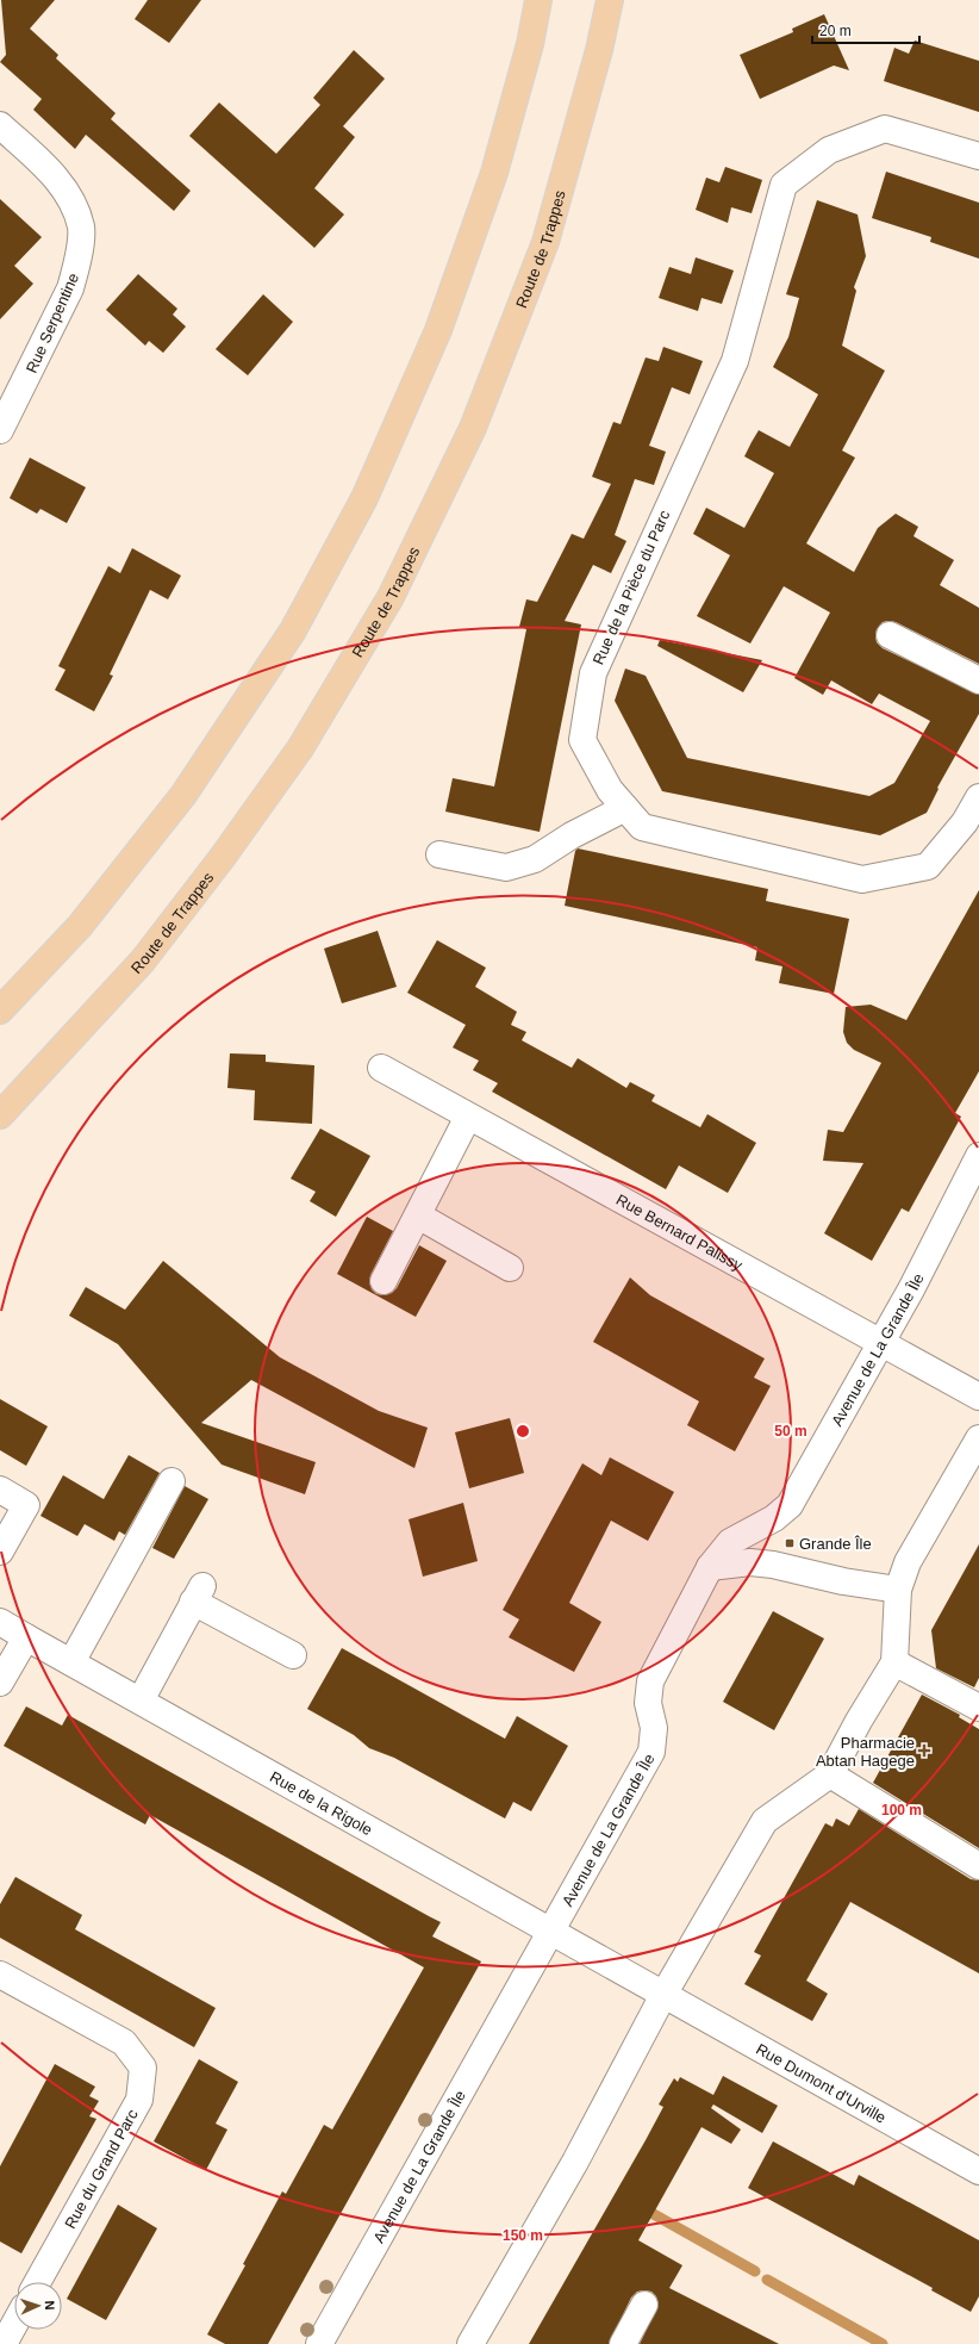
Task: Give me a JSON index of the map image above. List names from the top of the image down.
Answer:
{
  "streets": {
    "main road": ["Route de Trappes"],
    "street": [
      "Rue Serpentine",
      "Rue de la Pièce du Parc",
      "Rue Bernard Palissy",
      "Avenue de La Grande Île",
      "Rue de la Rigole",
      "Rue Dumont d'Urville",
      "Rue du Grand Parc"
    ]
  },
  "crossings": [
    ["Rue Bernard Palissy", "Avenue de La Grande Île"],
    ["Avenue de La Grande Île", "Rue de la Rigole"],
    ["Rue de la Rigole", "Rue Dumont d'Urville"]
  ],
  "places": {
    "transit": ["Grande Île"],
    "health": ["Pharmacie Abtan Hagege"]
  },
  "scale_bar": "20 m",
  "north": "right",
  "rings": ["50 m", "100 m", "150 m"]
}
